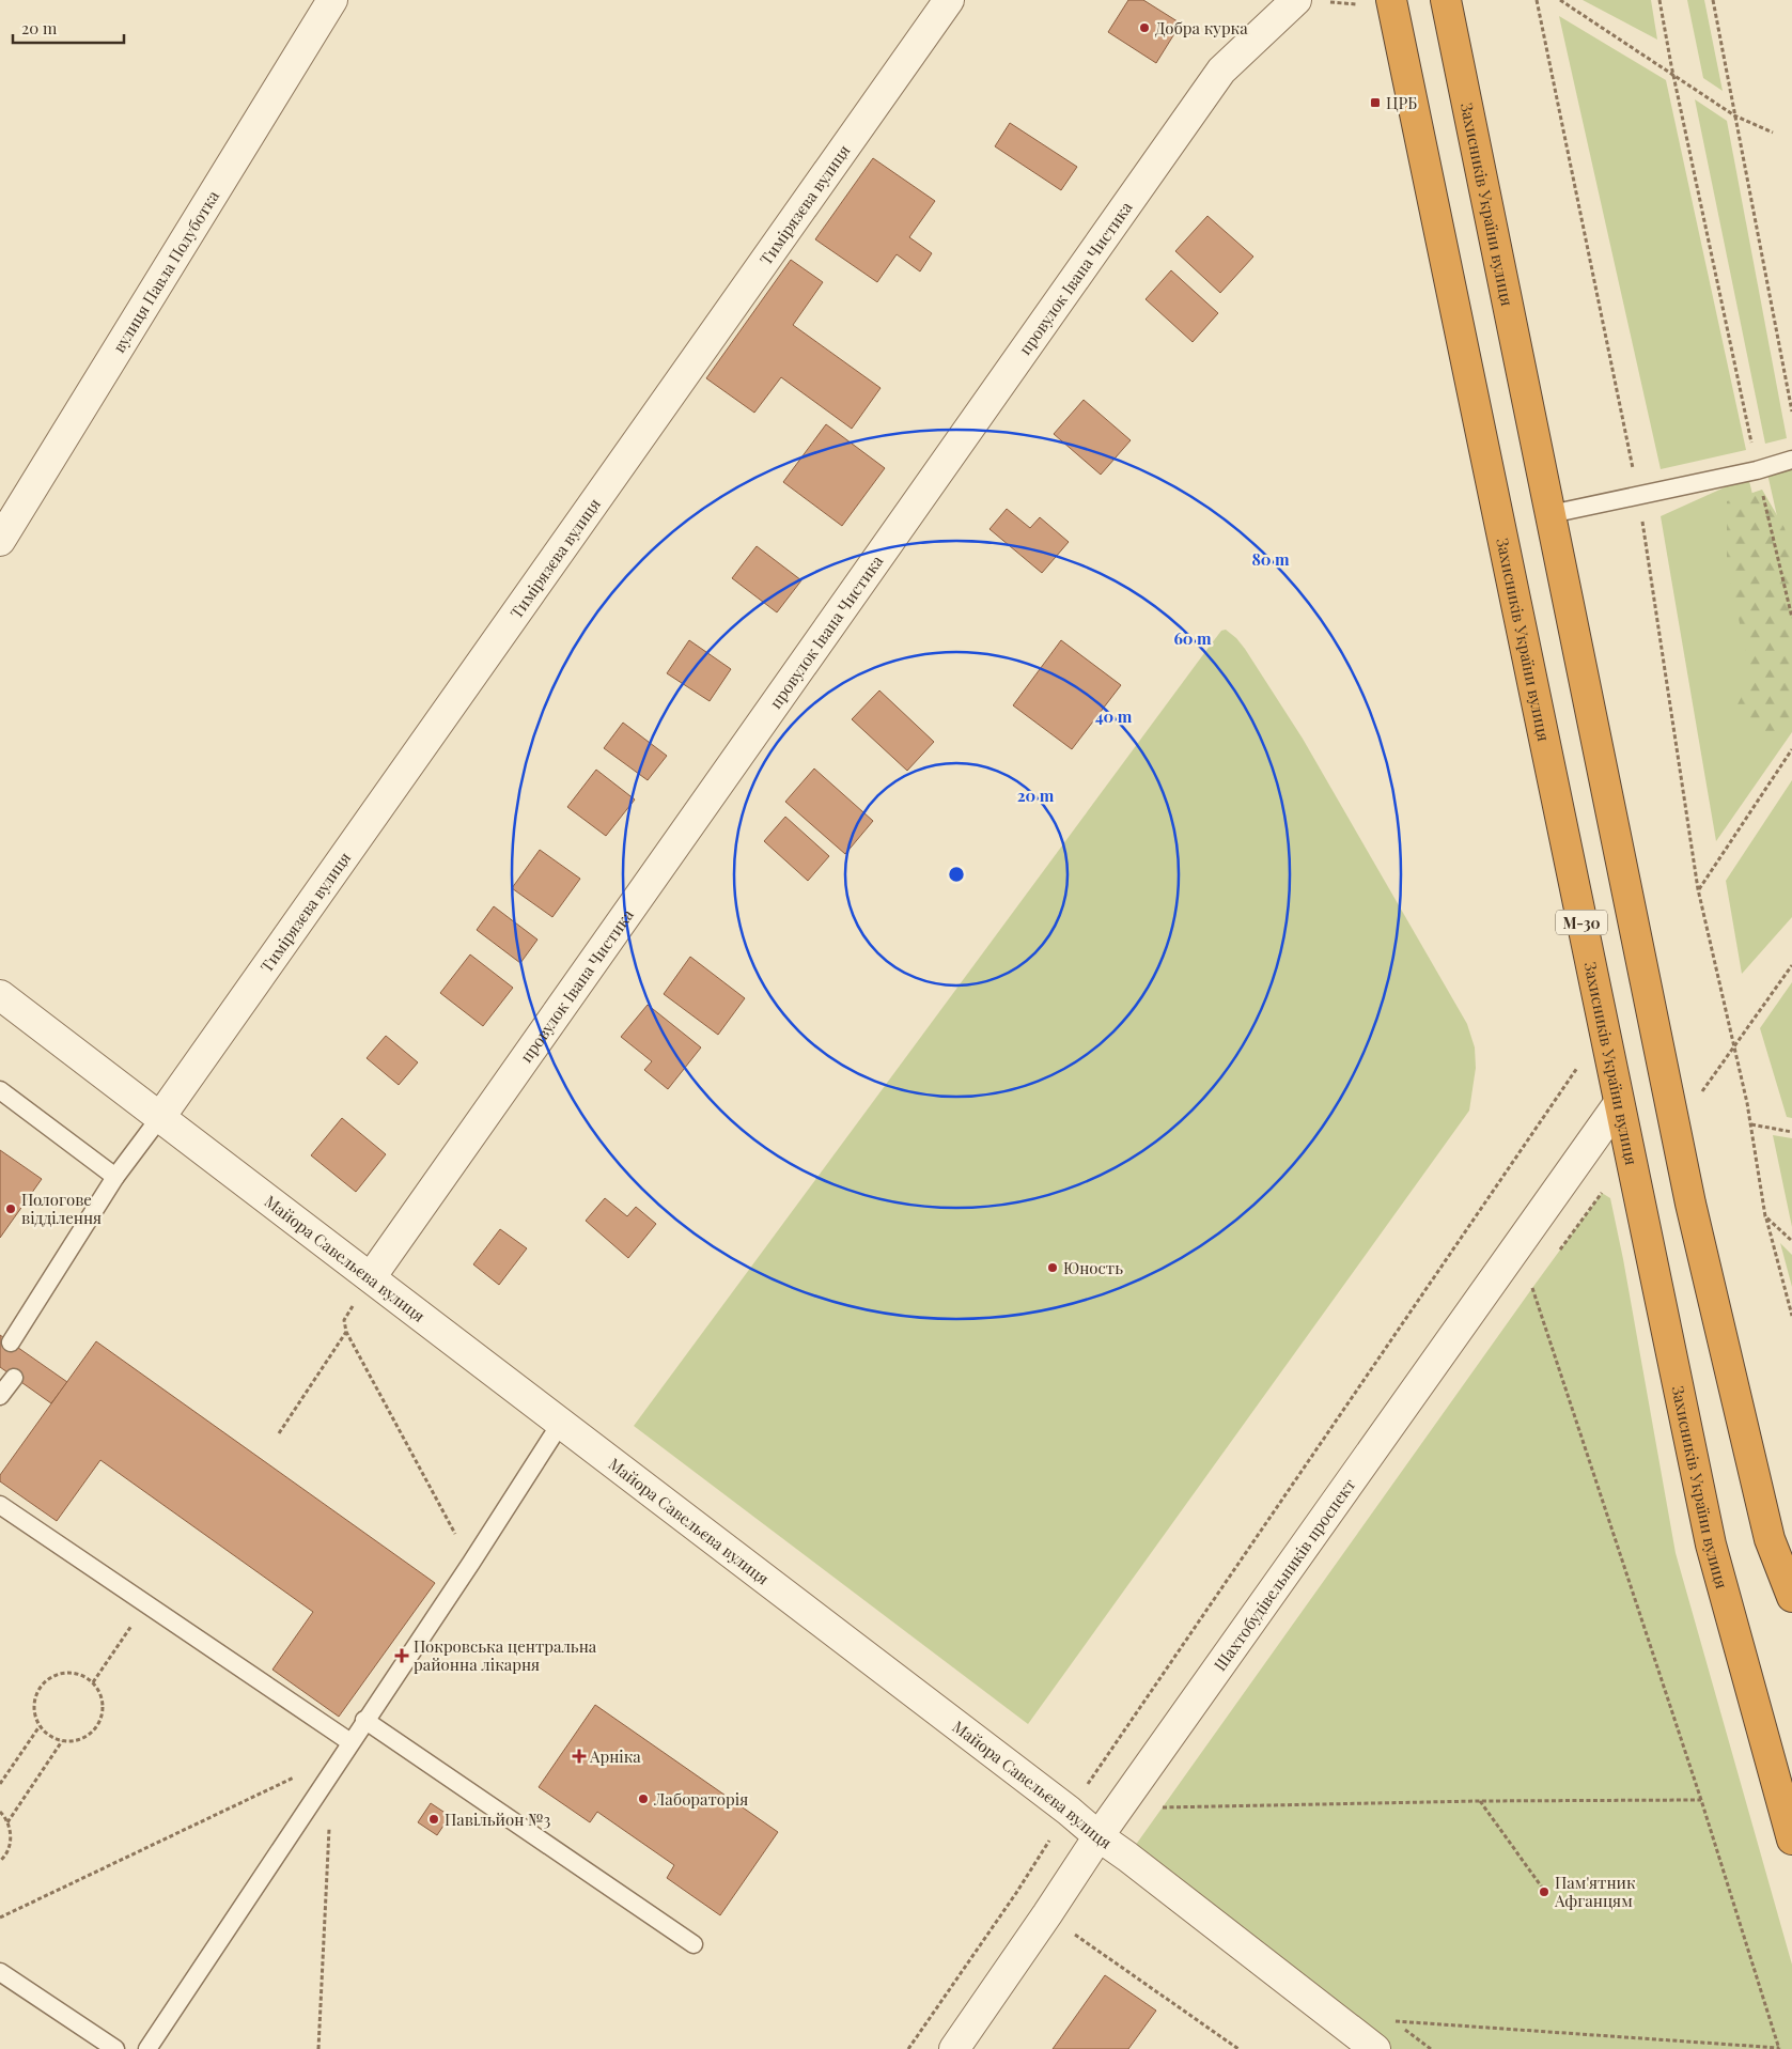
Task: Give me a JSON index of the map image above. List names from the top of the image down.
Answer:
{
  "streets": {
    "highway": ["Захисників України вулиця", "М-30"],
    "street": [
      "Тимірязєва вулиця",
      "вулиця Павла Полуботка",
      "провулок Івана Чистика",
      "Майора Савельєва вулиця",
      "Шахтобудівельників проспект"
    ]
  },
  "crossings": [
    ["Захисників України вулиця", "Шахтобудівельників проспект"],
    ["Тимірязєва вулиця", "Майора Савельєва вулиця"],
    ["провулок Івана Чистика", "Майора Савельєва вулиця"],
    ["Майора Савельєва вулиця", "Шахтобудівельників проспект"]
  ],
  "places": {
    "other": [
      "Добра курка",
      "Пологове відділення",
      "Юность",
      "Лабораторія",
      "Павільйон №3",
      "Пам'ятник Афганцям"
    ],
    "transit": ["ЦРБ"],
    "health": ["Покровська центральна районна лікарня", "Арніка"]
  },
  "scale_bar": "20 m",
  "rings": [
    "80 m",
    "60 m",
    "40 m",
    "20 m"
  ]
}
